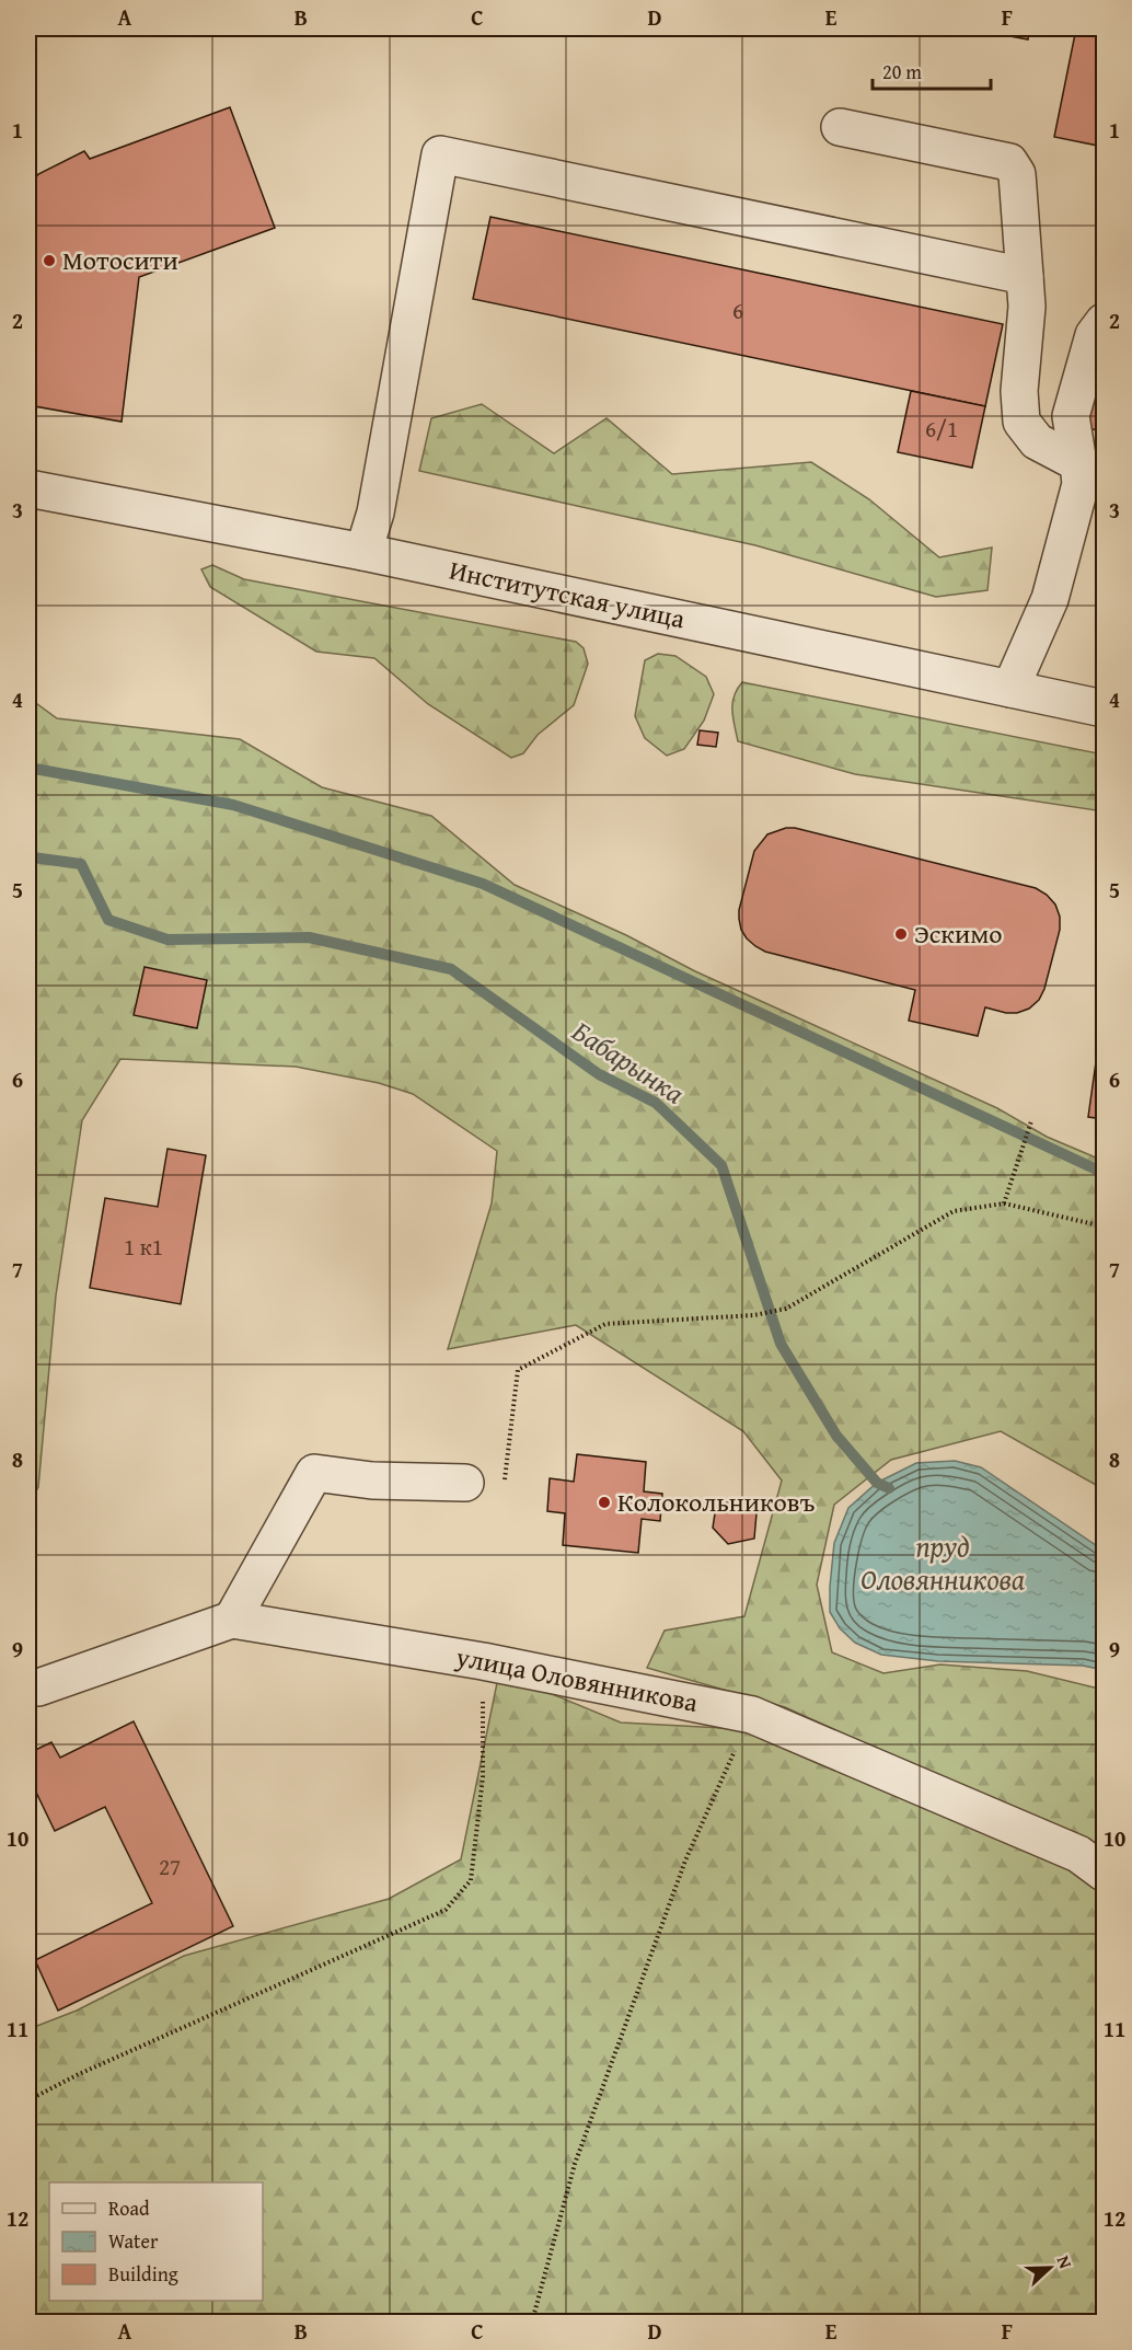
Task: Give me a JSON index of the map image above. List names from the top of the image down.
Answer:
{
  "streets": {
    "street": ["Институтская улица", "улица Оловянникова"]
  },
  "water": ["Бабарынка", "пруд Оловянникова"],
  "places": ["Мотосити", "Эскимо", "Колокольниковъ"],
  "house_numbers": [
    "6",
    "6/1",
    "1 к1",
    "27"
  ],
  "legend": ["Road", "Water", "Building"],
  "scale_bar": "20 m",
  "north": "right",
  "grid": {
    "columns": [
      "A",
      "B",
      "C",
      "D",
      "E",
      "F"
    ],
    "rows": [
      "1",
      "2",
      "3",
      "4",
      "5",
      "6",
      "7",
      "8",
      "9",
      "10",
      "11",
      "12"
    ]
  }
}
